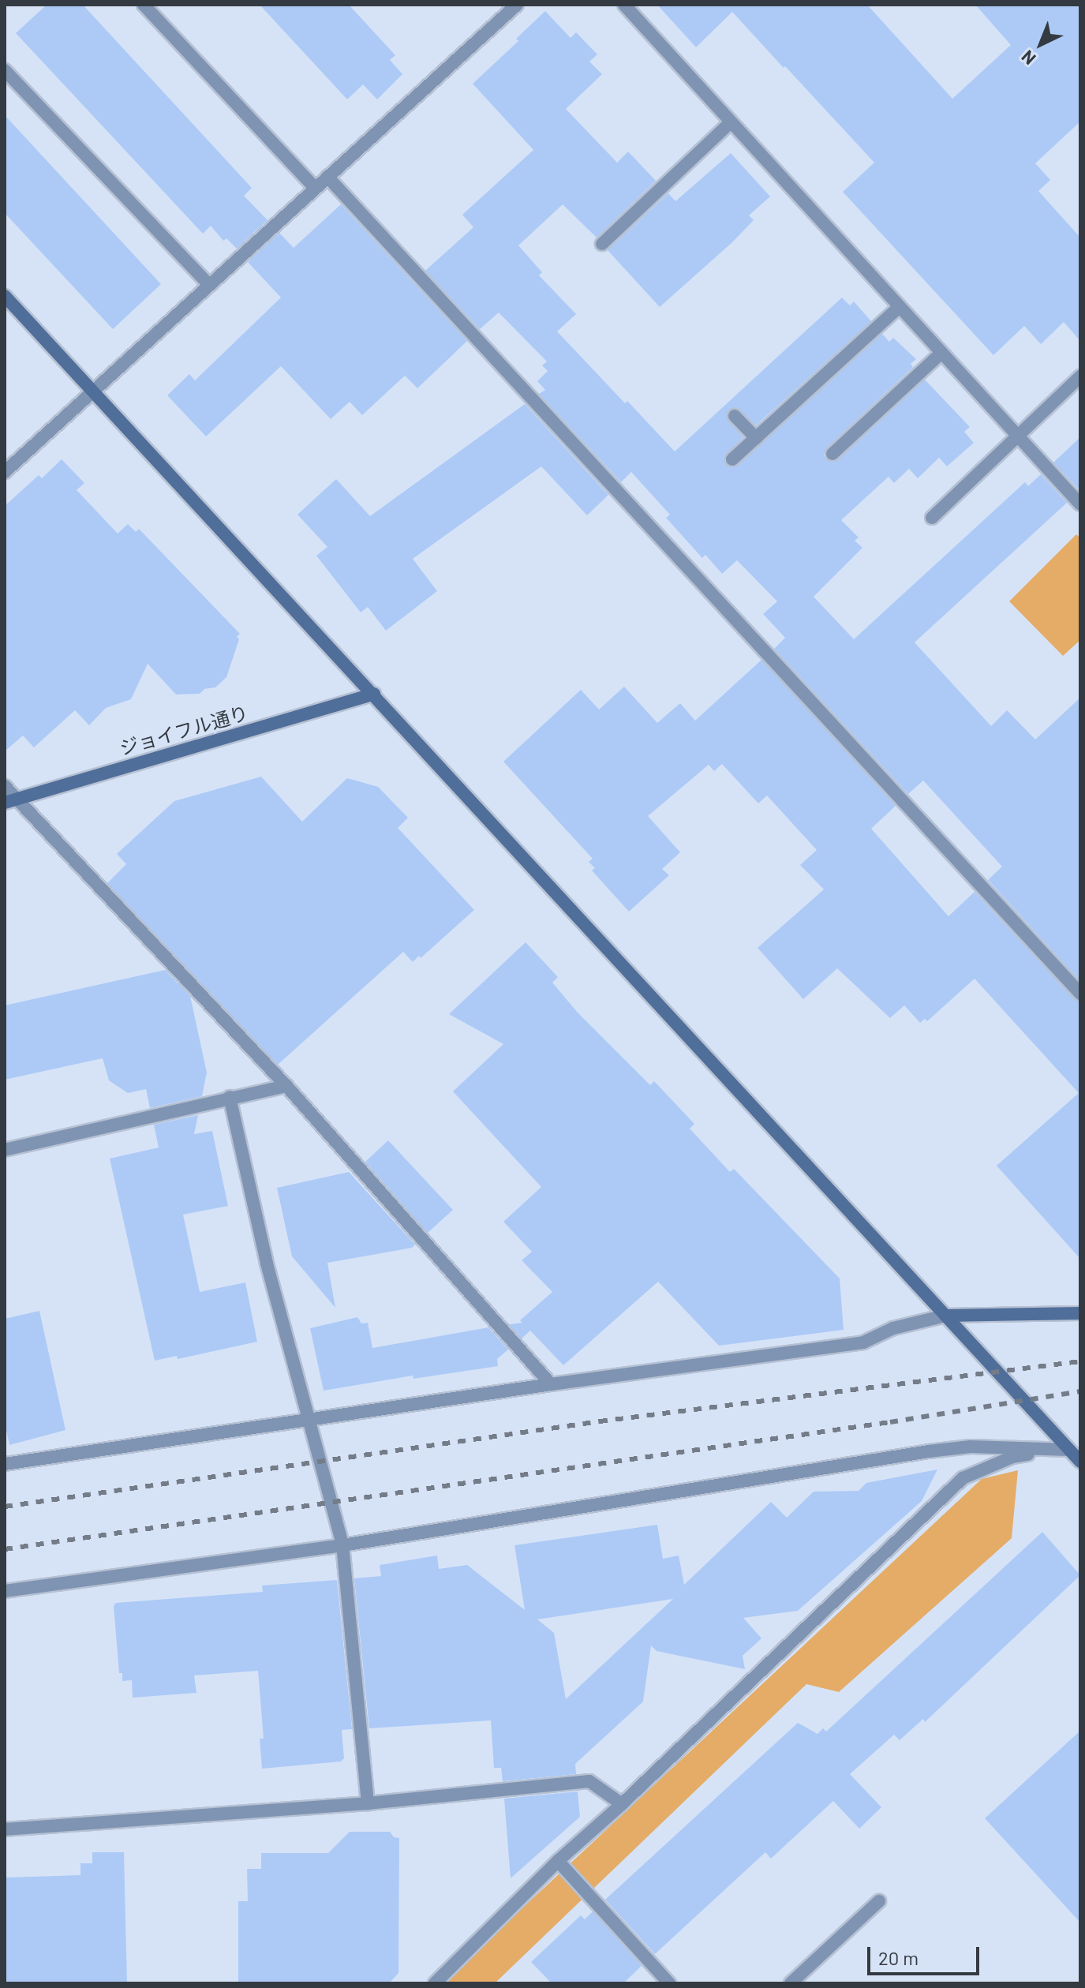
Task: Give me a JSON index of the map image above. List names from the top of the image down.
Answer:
{
  "streets": {
    "street": ["ジョイフル通り"]
  },
  "scale_bar": "20 m",
  "north": "bottom left"
}
